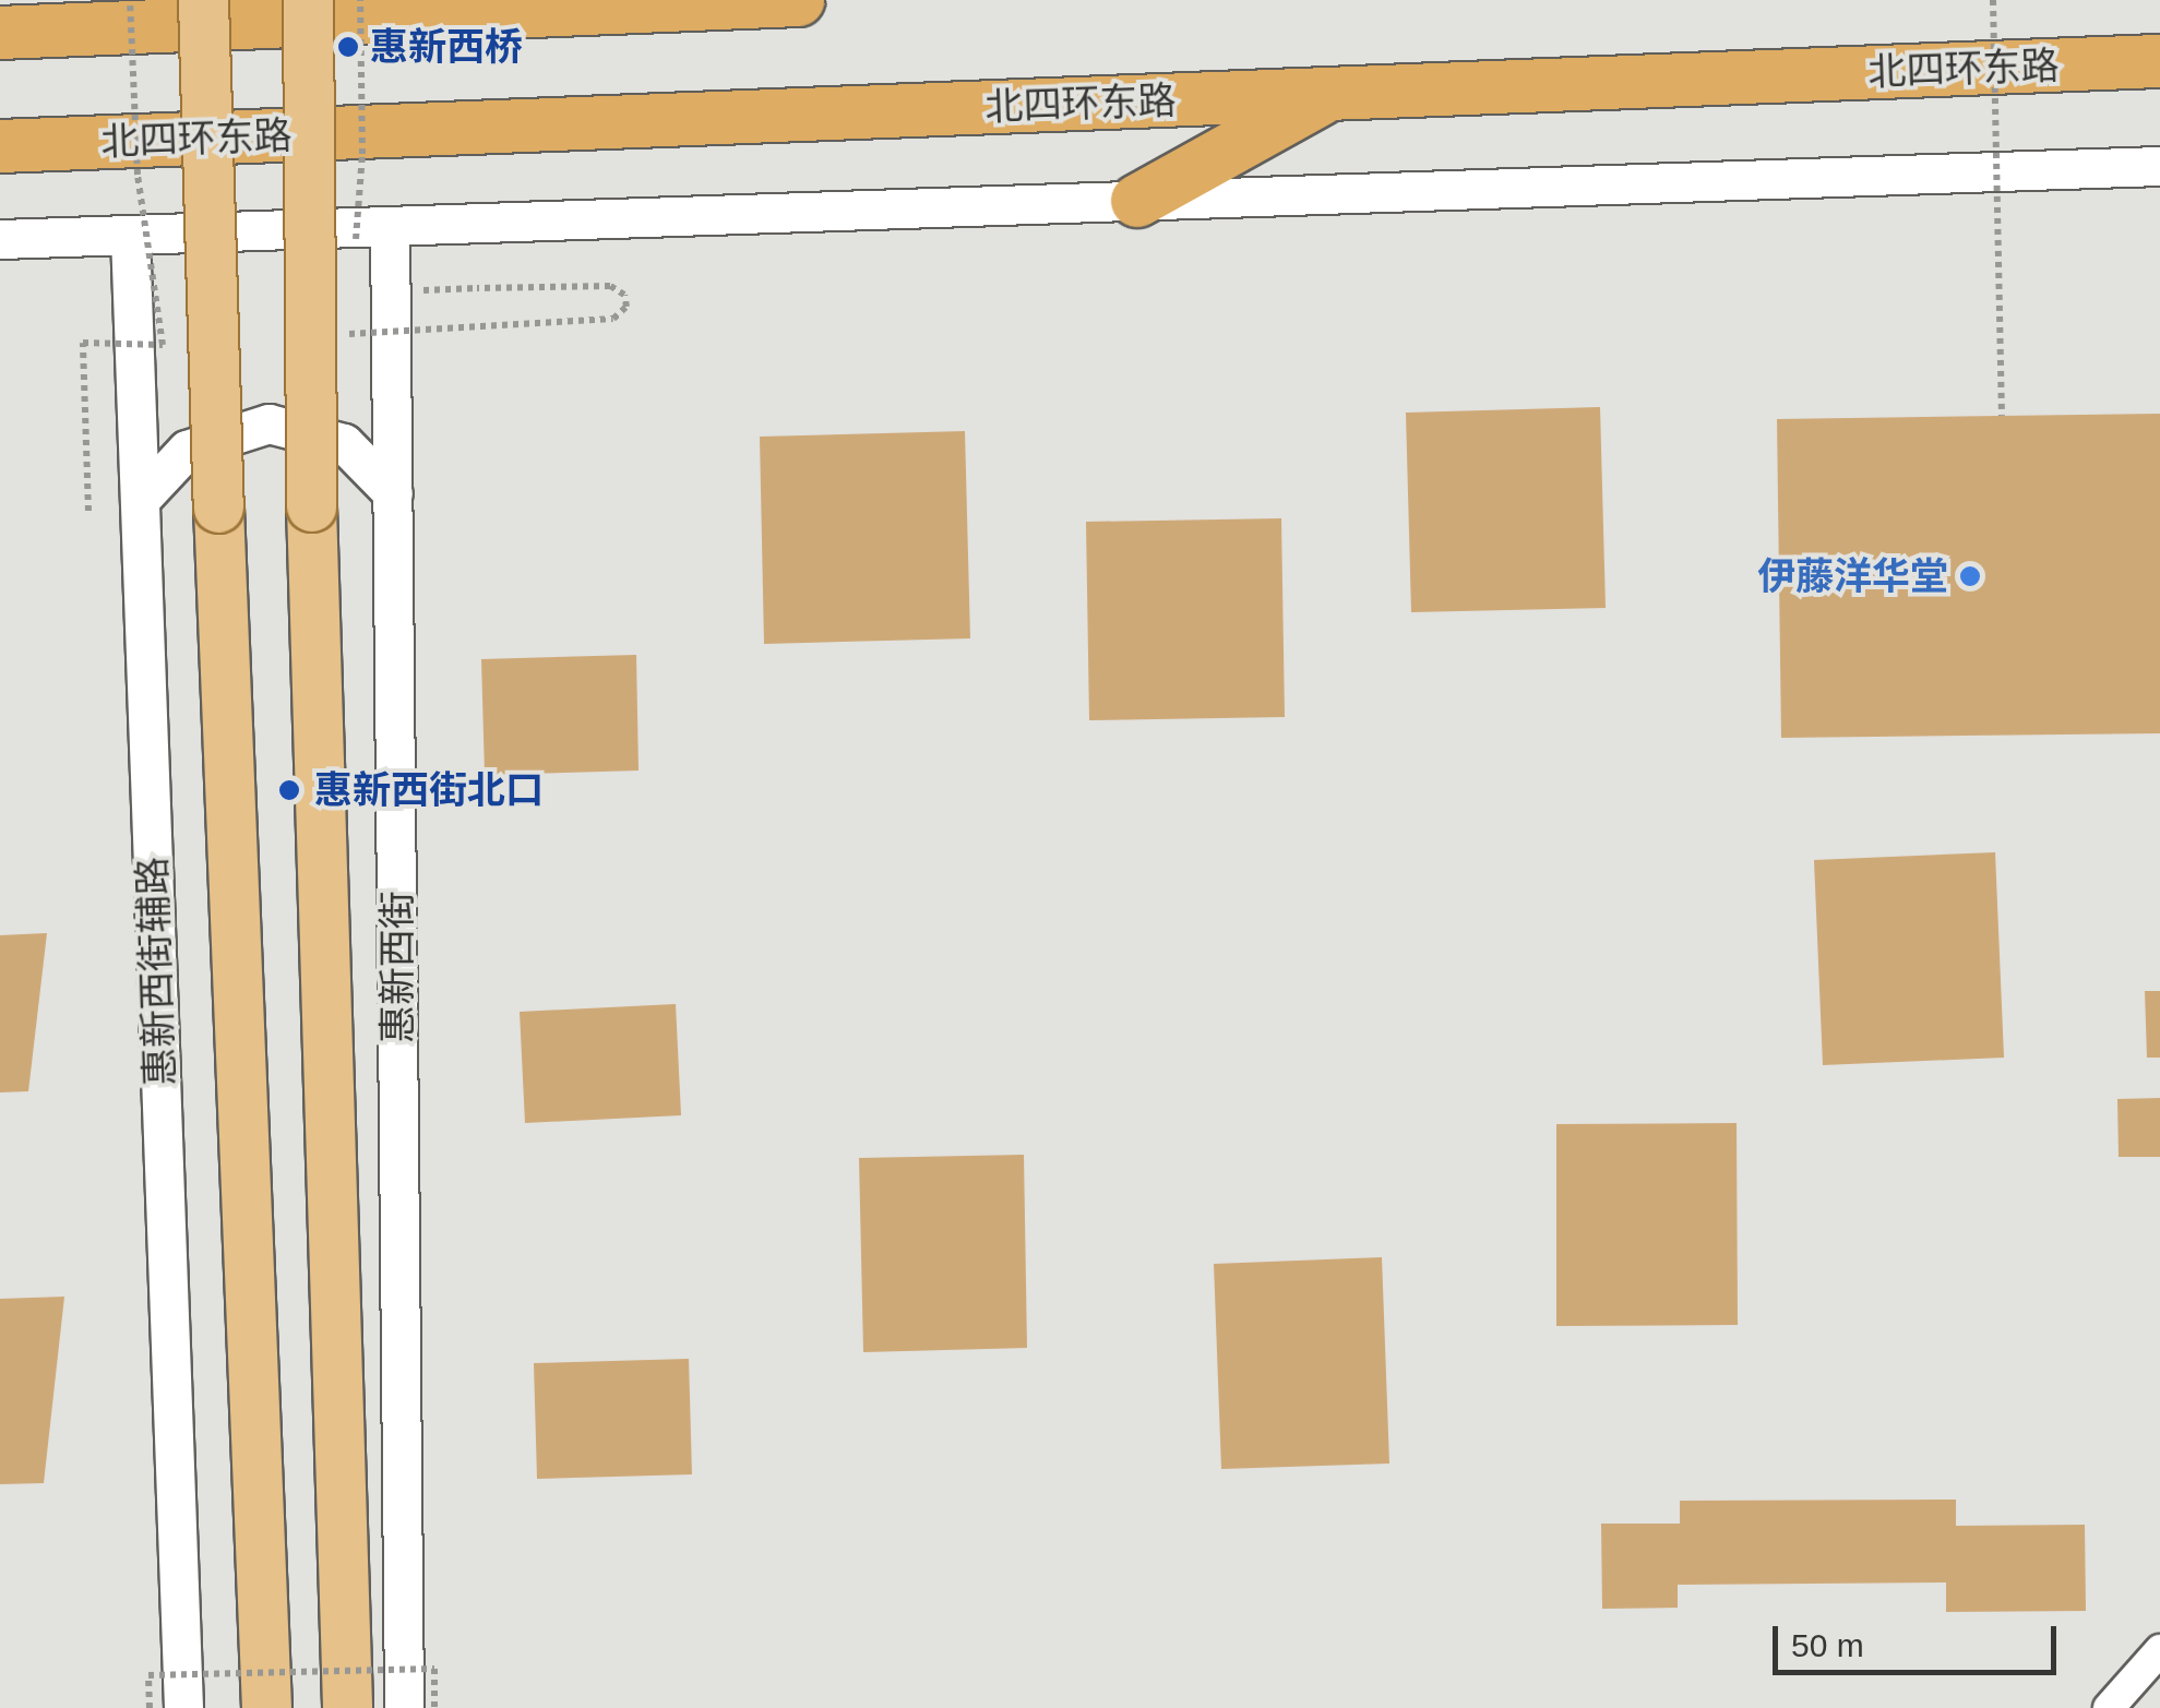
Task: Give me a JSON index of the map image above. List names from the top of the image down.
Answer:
{
  "streets": {
    "highway": ["北四环东路"],
    "main road": ["惠新西街"],
    "street": ["惠新西街辅路"]
  },
  "places": ["惠新西桥", "伊藤洋华堂", "惠新西街北口"],
  "scale_bar": "50 m"
}
